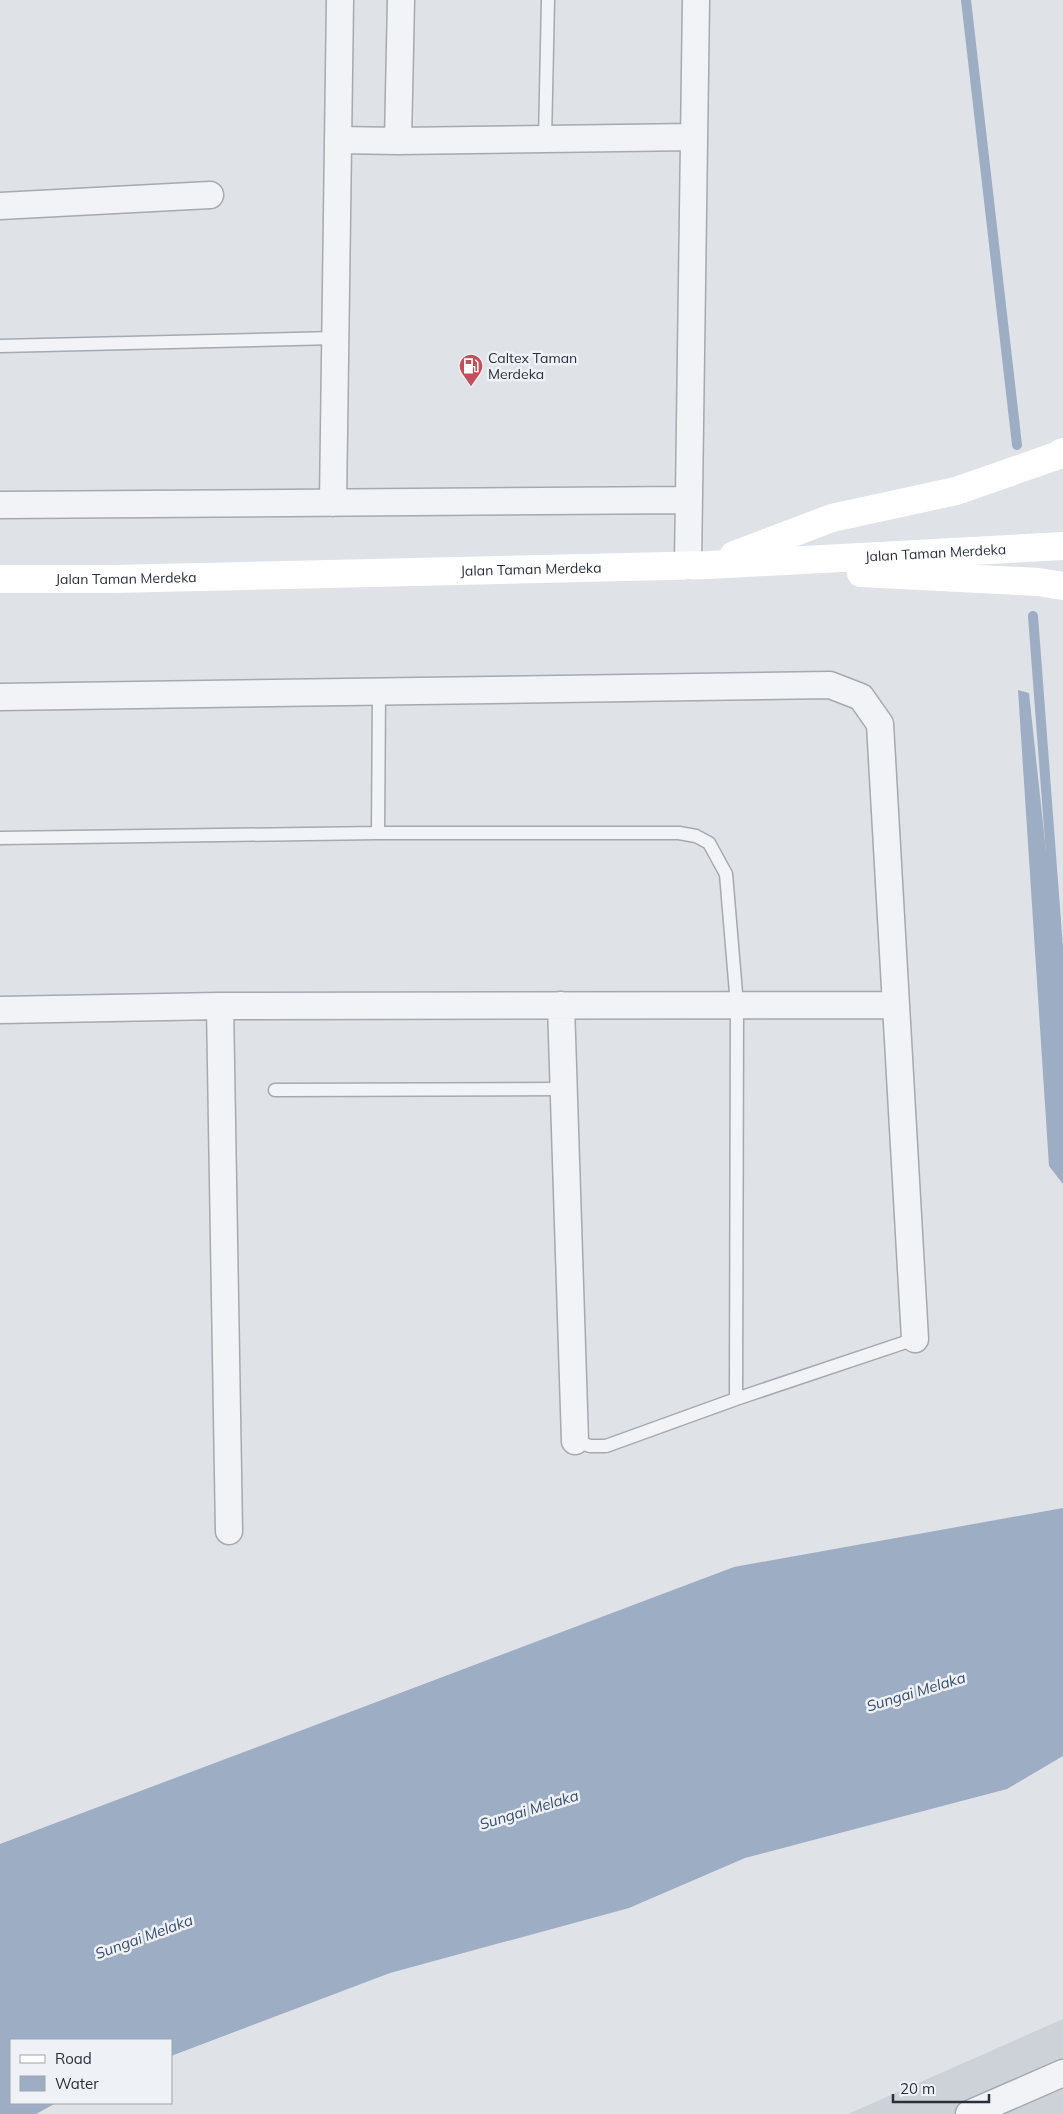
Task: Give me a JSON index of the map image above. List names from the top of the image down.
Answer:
{
  "streets": {
    "main road": ["Jalan Taman Merdeka"]
  },
  "water": ["Sungai Melaka"],
  "places": {
    "fuel station": ["Caltex Taman Merdeka"]
  },
  "legend": ["Road", "Water"],
  "scale_bar": "20 m"
}
